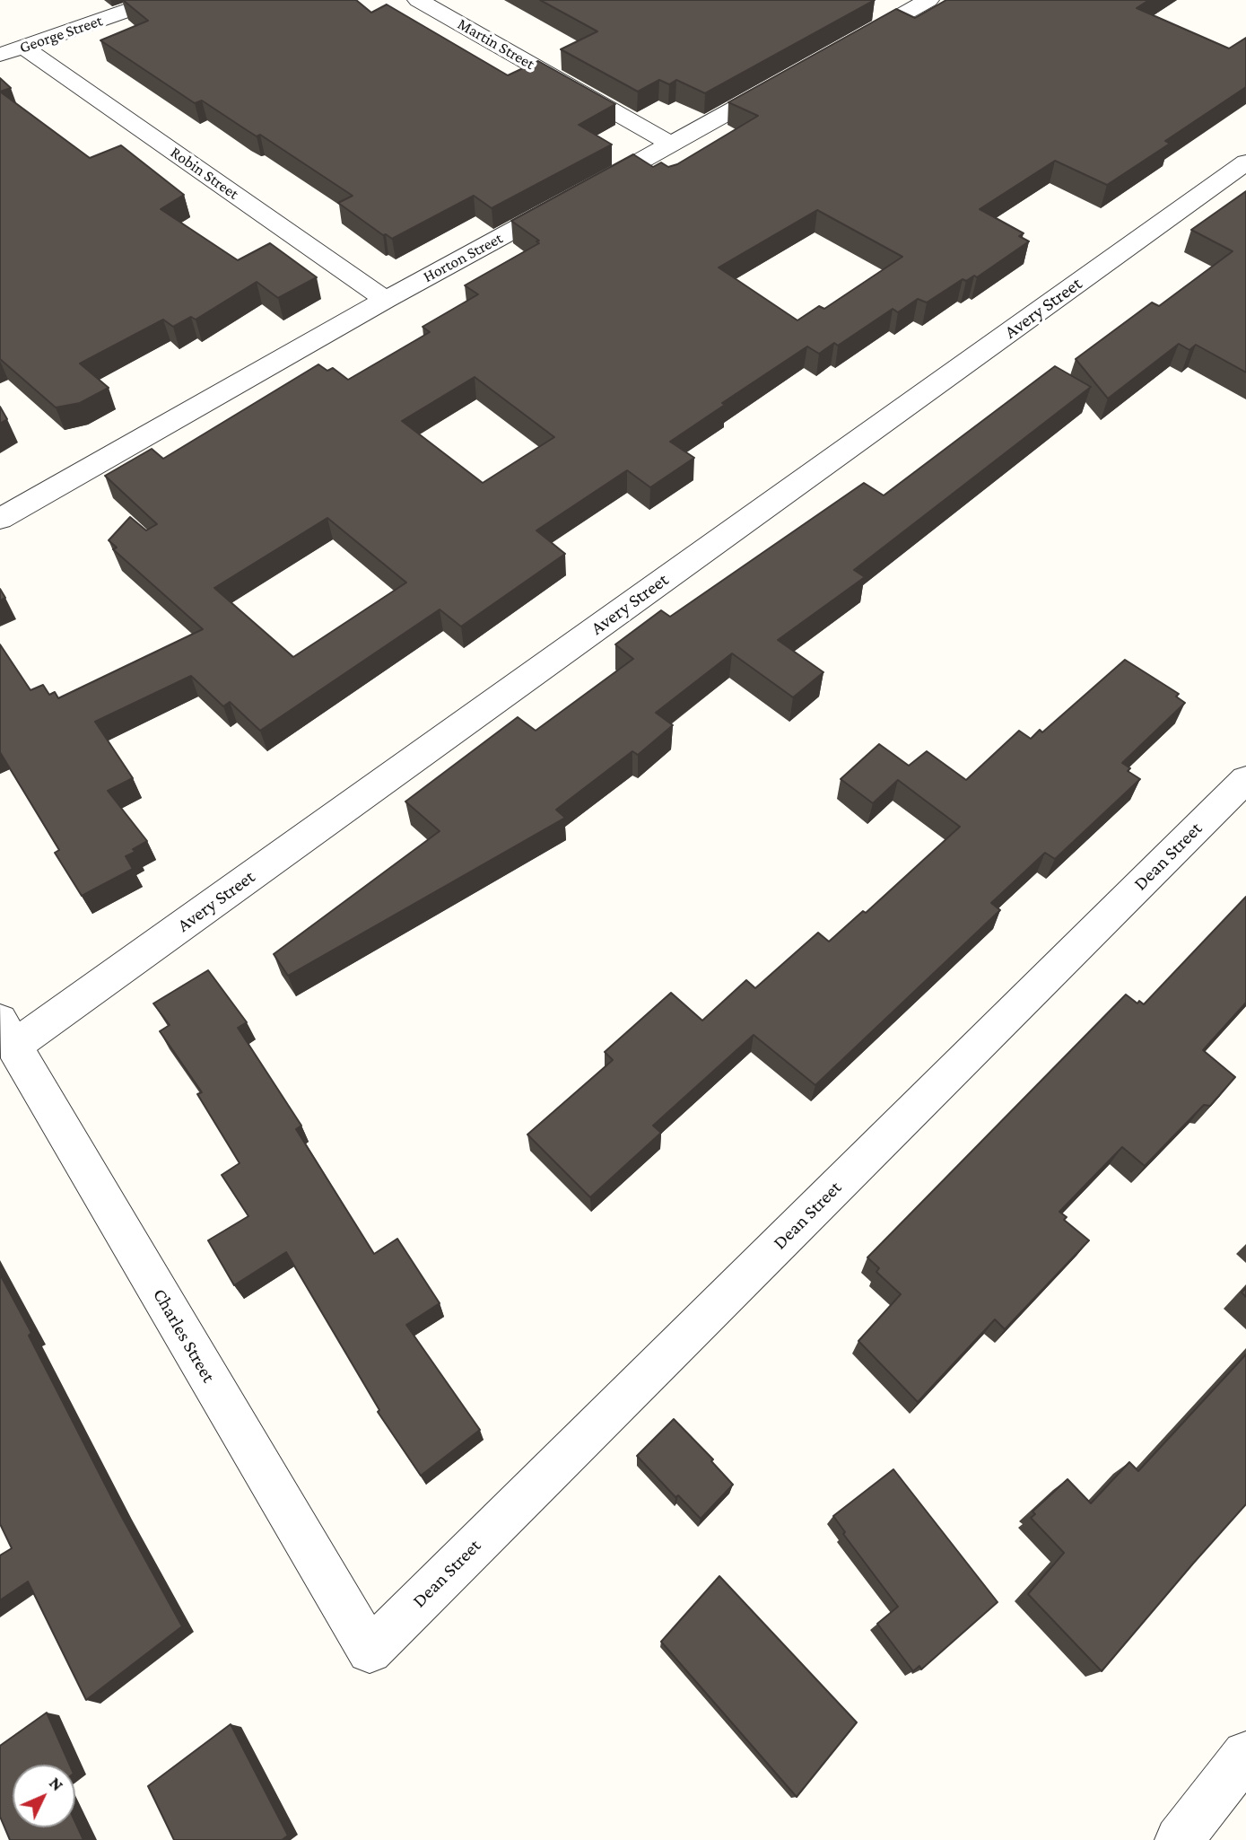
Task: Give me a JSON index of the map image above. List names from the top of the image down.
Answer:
{
  "streets": {
    "street": [
      "George Street",
      "Martin Street",
      "Robin Street",
      "Horton Street",
      "Avery Street",
      "Dean Street",
      "Charles Street"
    ]
  },
  "crossings": [
    ["George Street", "Robin Street"],
    ["Martin Street", "Horton Street"],
    ["Robin Street", "Horton Street"],
    ["Avery Street", "Charles Street"],
    ["Dean Street", "Charles Street"]
  ],
  "north": "top right"
}
